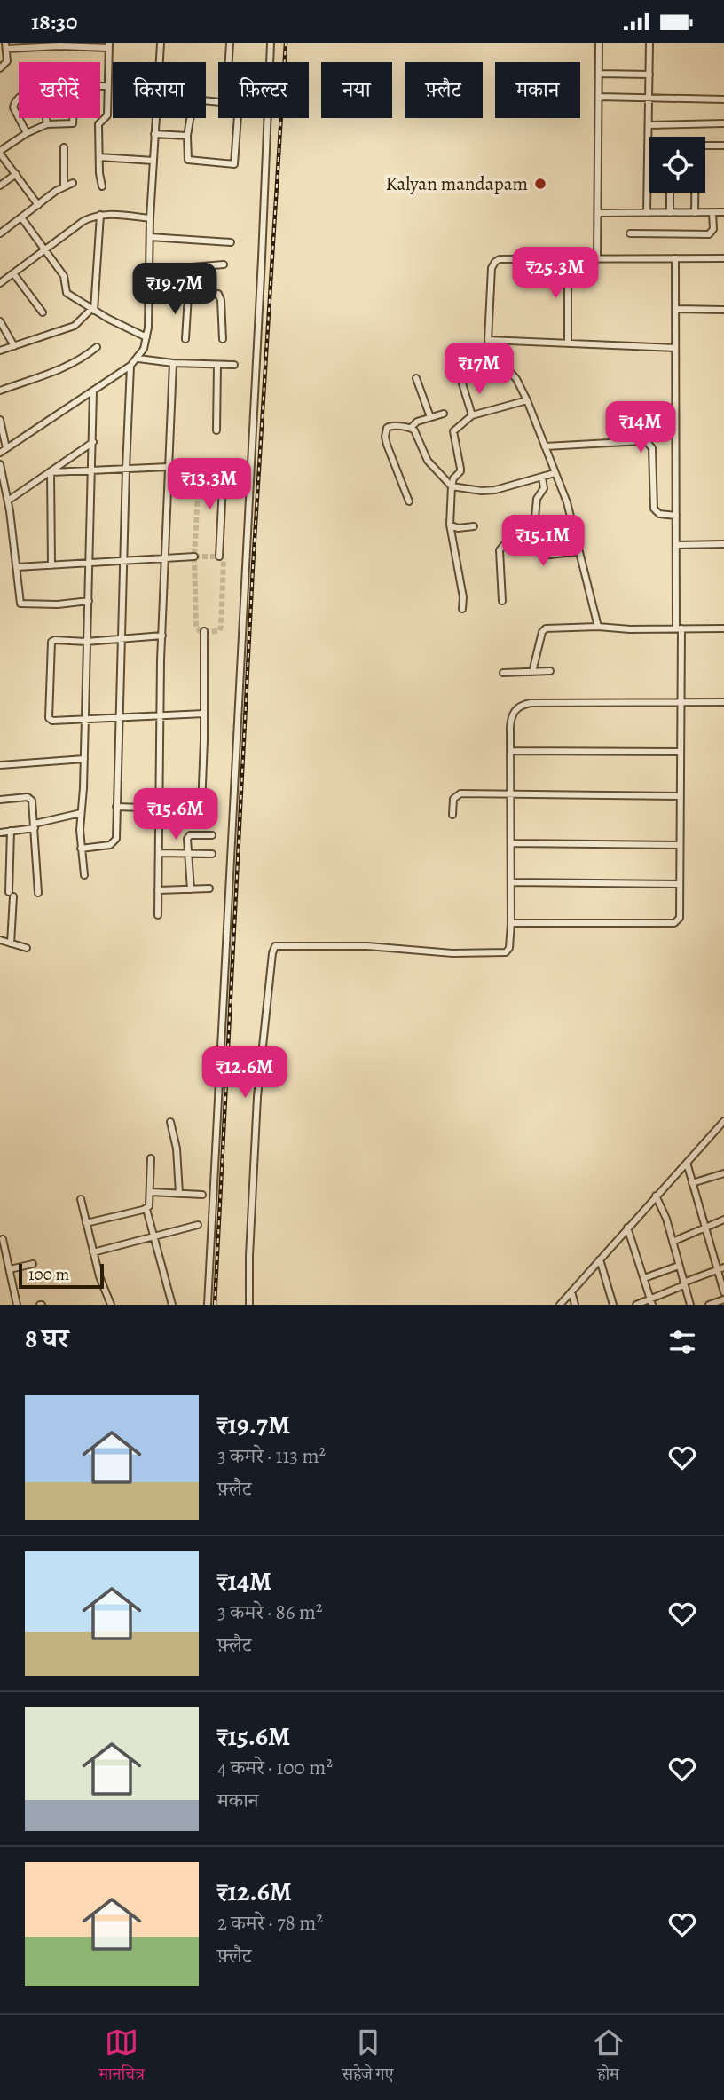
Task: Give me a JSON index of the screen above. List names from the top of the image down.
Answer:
{
  "places": ["Kalyan mandapam"],
  "scale_bar": "100 m",
  "page": {
    "status": "18:30",
    "chip": [
      "खरीदें",
      "किराया",
      "फ़िल्टर",
      "नया",
      "फ़्लैट",
      "मकान"
    ],
    "price": [
      "₹25.3M",
      "₹19.7M",
      "₹17M",
      "₹14M",
      "₹13.3M",
      "₹15.1M",
      "₹15.6M",
      "₹12.6M"
    ],
    "scale": "100 m",
    "heading": "8 घर",
    "list": [
      {
        "name": "₹19.7M",
        "note": "3 कमरे · 113 m² · फ़्लैट"
      },
      {
        "name": "₹14M",
        "note": "3 कमरे · 86 m² · फ़्लैट"
      },
      {
        "name": "₹15.6M",
        "note": "4 कमरे · 100 m² · मकान"
      },
      {
        "name": "₹12.6M",
        "note": "2 कमरे · 78 m² · फ़्लैट"
      }
    ],
    "tabs": ["मानचित्र", "सहेजे गए", "होम"]
  }
}
